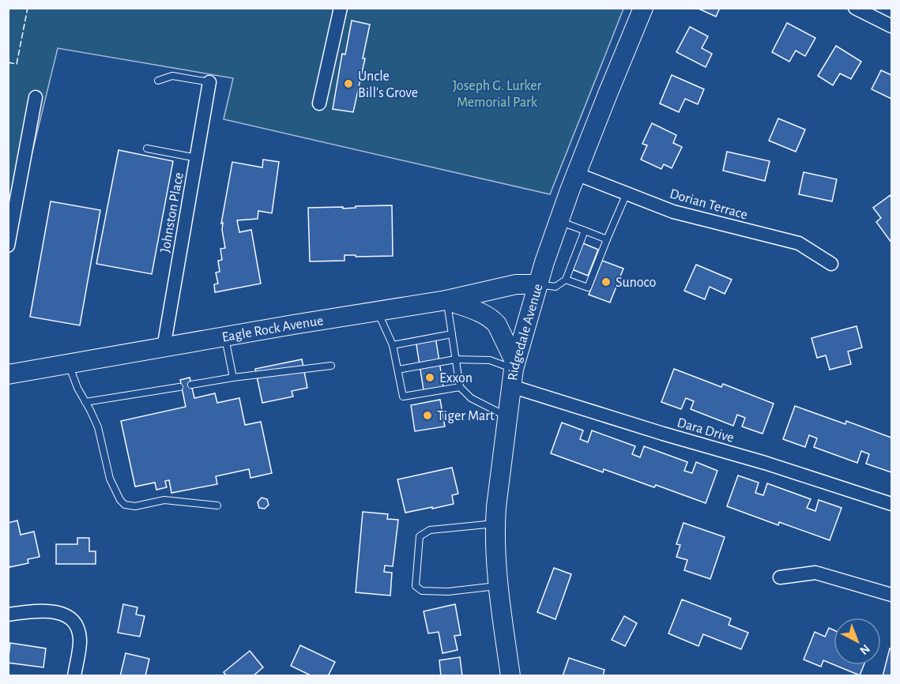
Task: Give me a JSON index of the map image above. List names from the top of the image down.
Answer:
{
  "streets": {
    "main road": ["Eagle Rock Avenue", "Ridgedale Avenue"],
    "street": ["Dorian Terrace", "Johnston Place", "Dara Drive"]
  },
  "crossings": [
    ["Dorian Terrace", "Ridgedale Avenue"],
    ["Johnston Place", "Eagle Rock Avenue"],
    ["Eagle Rock Avenue", "Ridgedale Avenue"],
    ["Ridgedale Avenue", "Dara Drive"]
  ],
  "parks": ["Joseph G. Lurker Memorial Park"],
  "places": [
    "Uncle Bill's Grove",
    "Sunoco",
    "Exxon",
    "Tiger Mart"
  ],
  "north": "bottom right"
}
